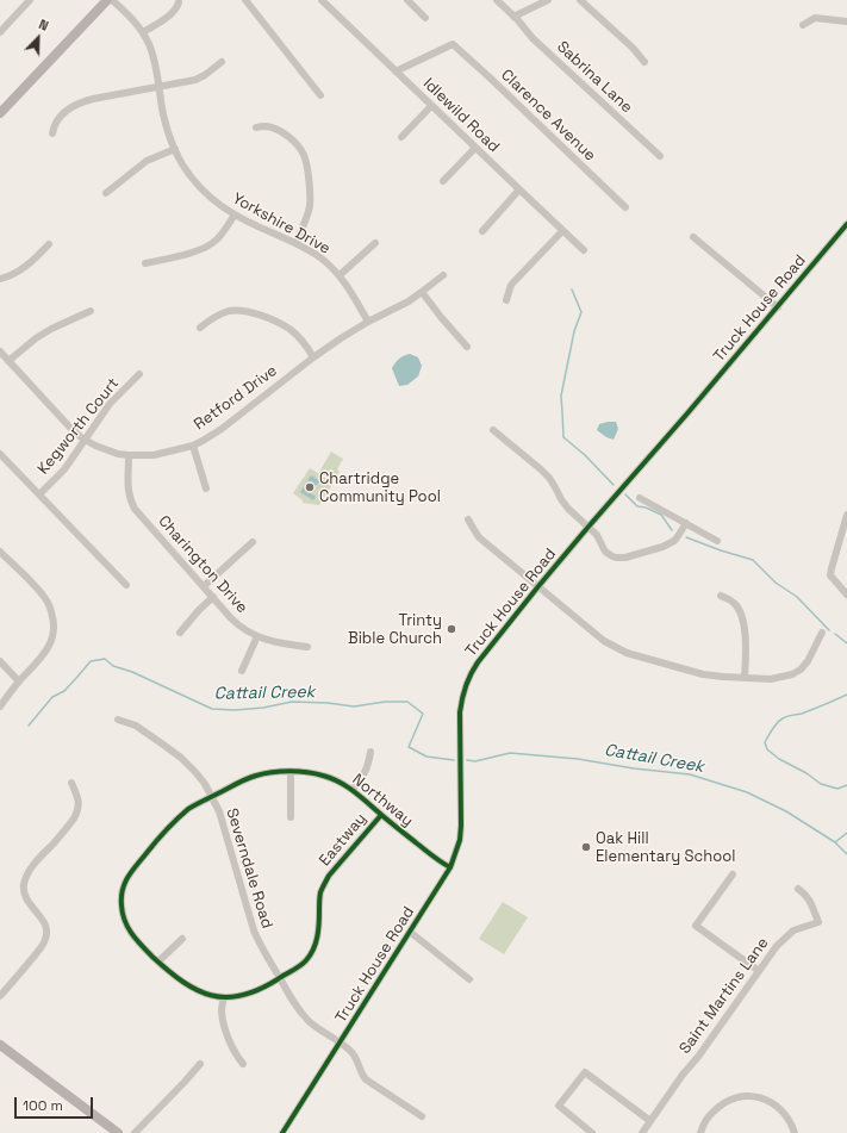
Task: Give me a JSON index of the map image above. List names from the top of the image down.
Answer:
{
  "streets": {
    "street": [
      "Sabrina Lane",
      "Idlewild Road",
      "Clarence Avenue",
      "Yorkshire Drive",
      "Truck House Road",
      "Retford Drive",
      "Kegworth Court",
      "Charington Drive",
      "Northway",
      "Eastway",
      "Severndale Road",
      "Saint Martins Lane"
    ]
  },
  "crossings": [
    ["Idlewild Road", "Clarence Avenue"],
    ["Yorkshire Drive", "Retford Drive"],
    ["Truck House Road", "Northway"],
    ["Truck House Road", "Severndale Road"],
    ["Retford Drive", "Kegworth Court"],
    ["Retford Drive", "Charington Drive"],
    ["Northway", "Eastway"],
    ["Northway", "Severndale Road"],
    ["Eastway", "Severndale Road"]
  ],
  "water": ["Cattail Creek"],
  "places": ["Chartridge Community Pool", "Trinty Bible Church", "Oak Hill Elementary School"],
  "scale_bar": "100 m",
  "north": "top right"
}
